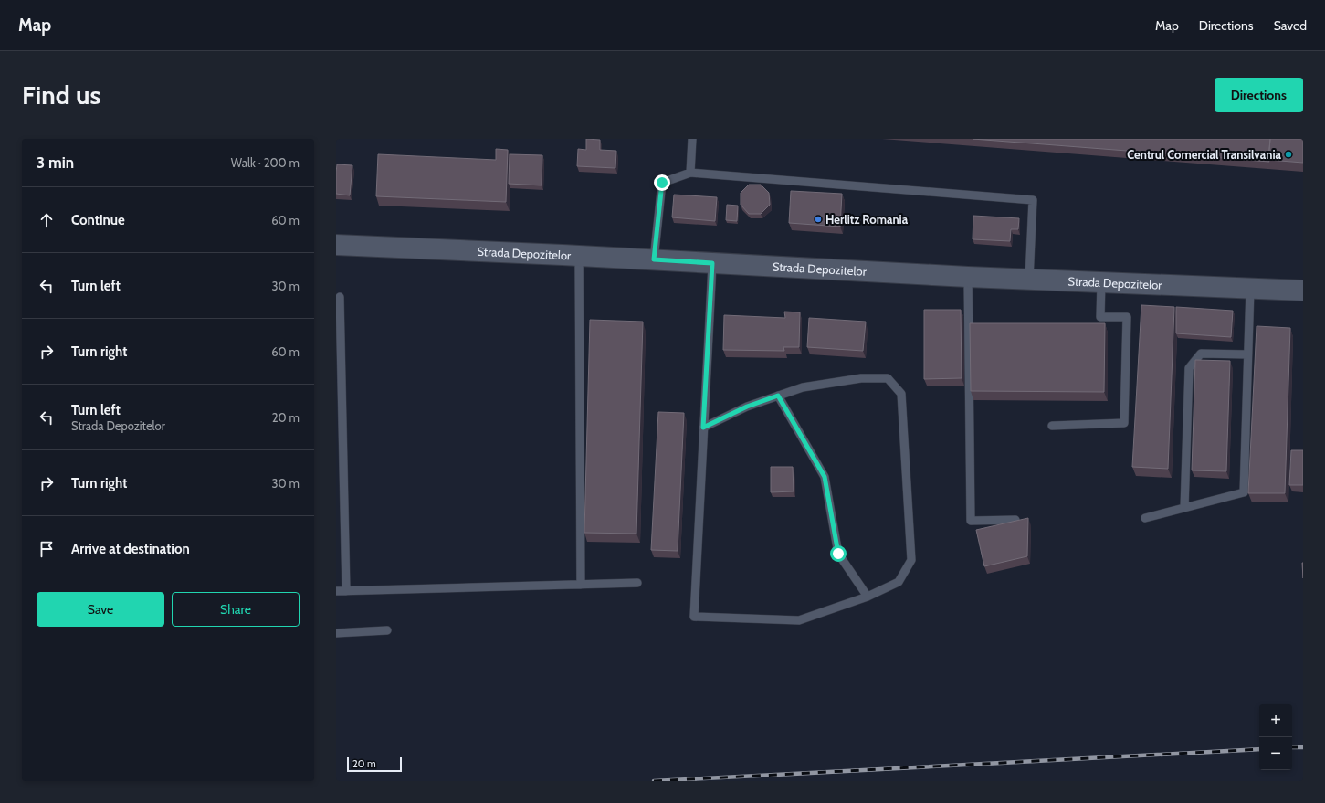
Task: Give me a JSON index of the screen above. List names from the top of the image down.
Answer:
{
  "streets": {
    "street": ["Strada Depozitelor"]
  },
  "places": ["Centrul Comercial Transilvania", "Herlitz Romania"],
  "scale_bar": "20 m",
  "page": {
    "header": "Map",
    "nav": ["Map", "Directions", "Saved"],
    "buttons": [
      "Directions",
      ["Save", "Share"]
    ],
    "title": "Find us",
    "heading": ["3 min", "Walk · 200 m"],
    "list": [
      ["Continue", "60 m"],
      ["Turn left", "30 m"],
      ["Turn right", "60 m"],
      ["Turn left", "Strada Depozitelor", "20 m"],
      ["Turn right", "30 m"],
      "Arrive at destination"
    ],
    "map_buttons": ["+", "−"],
    "scale": "20 m"
  }
}
